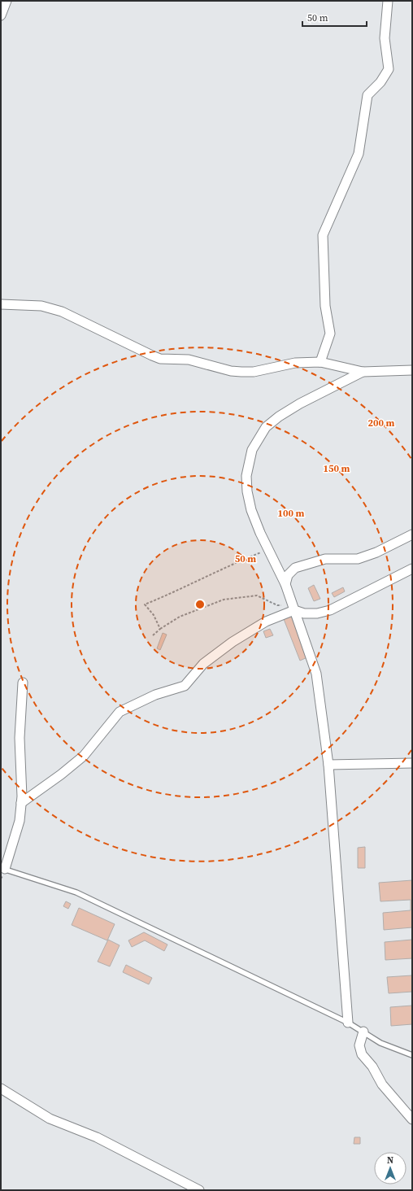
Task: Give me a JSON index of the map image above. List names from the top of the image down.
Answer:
{
  "scale_bar": "50 m",
  "north": "top",
  "rings": [
    "200 m",
    "150 m",
    "100 m",
    "50 m"
  ]
}
